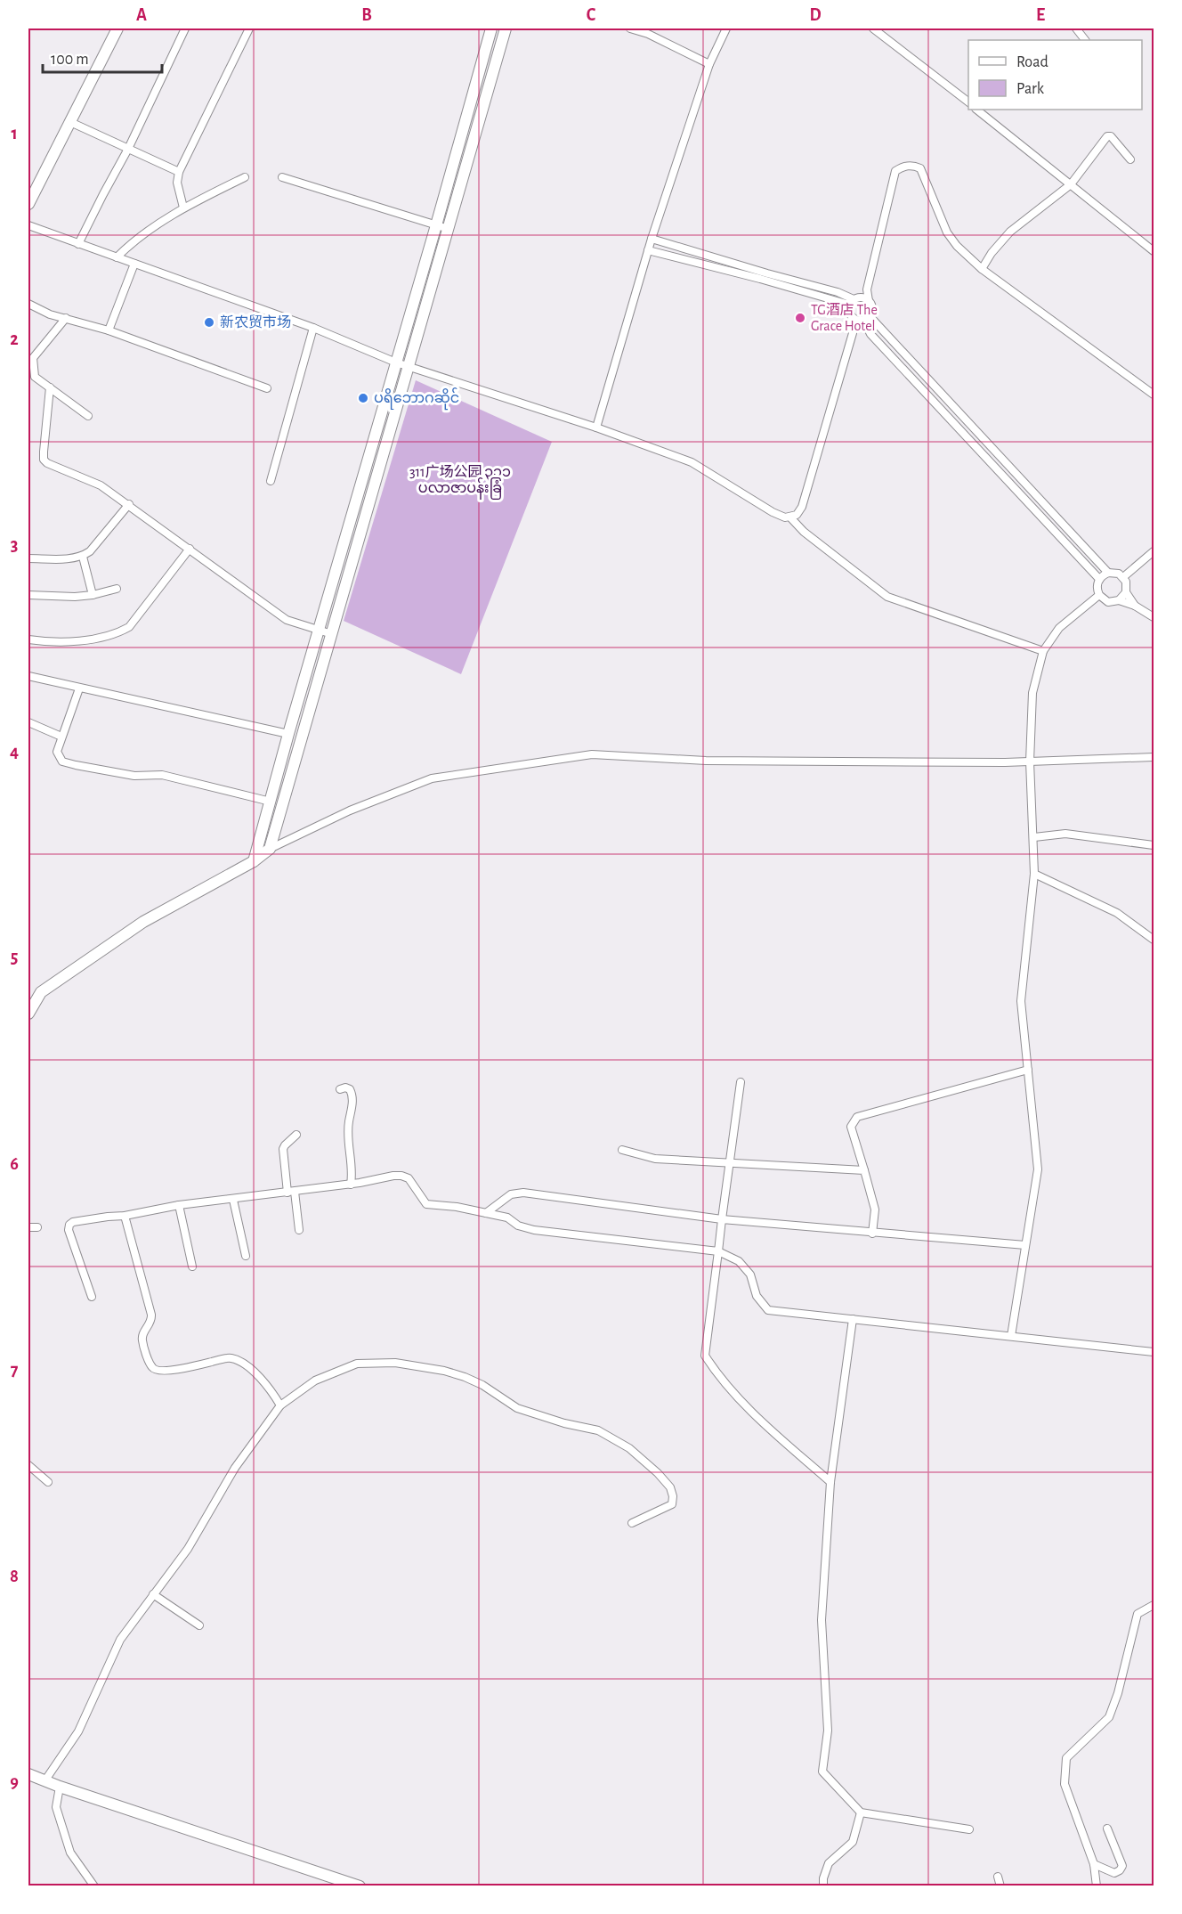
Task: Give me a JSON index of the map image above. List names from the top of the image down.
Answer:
{
  "parks": ["311广场公园 ၃၁၁ ပလာဇာပန်းခြံ"],
  "places": ["TG酒店 The Grace Hotel", "新农贸市场", "ပရိဘောဂဆိုင်"],
  "legend": ["Road", "Park"],
  "scale_bar": "100 m",
  "grid": {
    "columns": [
      "A",
      "B",
      "C",
      "D",
      "E"
    ],
    "rows": [
      "1",
      "2",
      "3",
      "4",
      "5",
      "6",
      "7",
      "8",
      "9"
    ]
  }
}
